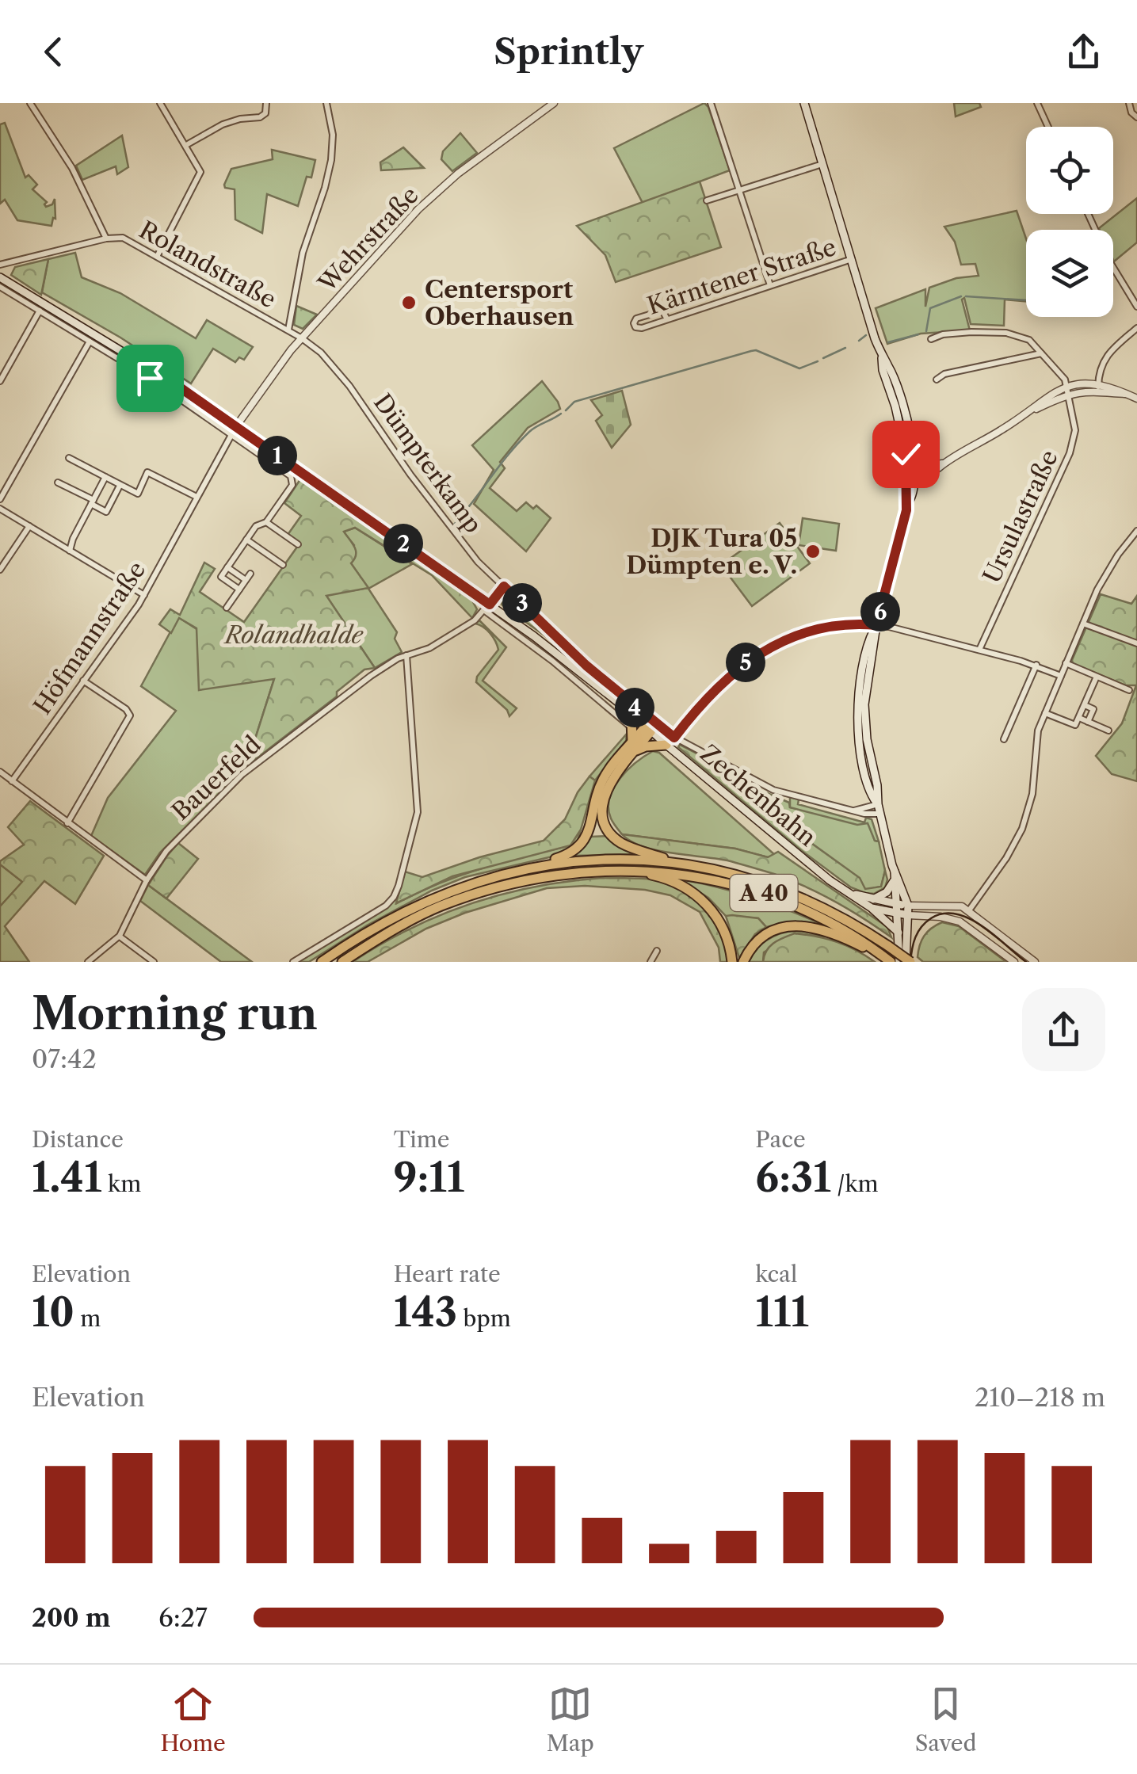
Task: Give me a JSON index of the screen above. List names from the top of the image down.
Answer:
{
  "streets": {
    "highway": ["A 40"],
    "main road": ["Zechenbahn"],
    "street": [
      "Wehrstraße",
      "Rolandstraße",
      "Kärntener Straße",
      "Dümpterkamp",
      "Ursulastraße",
      "Höfmannstraße",
      "Bauerfeld"
    ]
  },
  "crossings": [
    ["Wehrstraße", "Rolandstraße"],
    ["Wehrstraße", "Dümpterkamp"],
    ["Wehrstraße", "Höfmannstraße"],
    ["Rolandstraße", "Dümpterkamp"],
    ["Dümpterkamp", "Bauerfeld"]
  ],
  "parks": ["Rolandhalde"],
  "places": ["Centersport Oberhausen", "DJK Tura 05 Dümpten e. V."],
  "page": {
    "header": "Sprintly",
    "pins": [
      "1",
      "2",
      "3",
      "6",
      "5",
      "4"
    ],
    "heading": ["Morning run", "07:42"],
    "stats": [
      ["Distance", "1.41 km"],
      ["Time", "9:11"],
      ["Pace", "6:31 /km"],
      ["Elevation", "10 m"],
      ["Heart rate", "143 bpm"],
      ["kcal", "111"]
    ],
    "chart": ["Elevation", "210–218 m"],
    "list": [
      {
        "name": "200 m",
        "note": "6:27"
      }
    ],
    "tabs": ["Home", "Map", "Saved"]
  }
}
